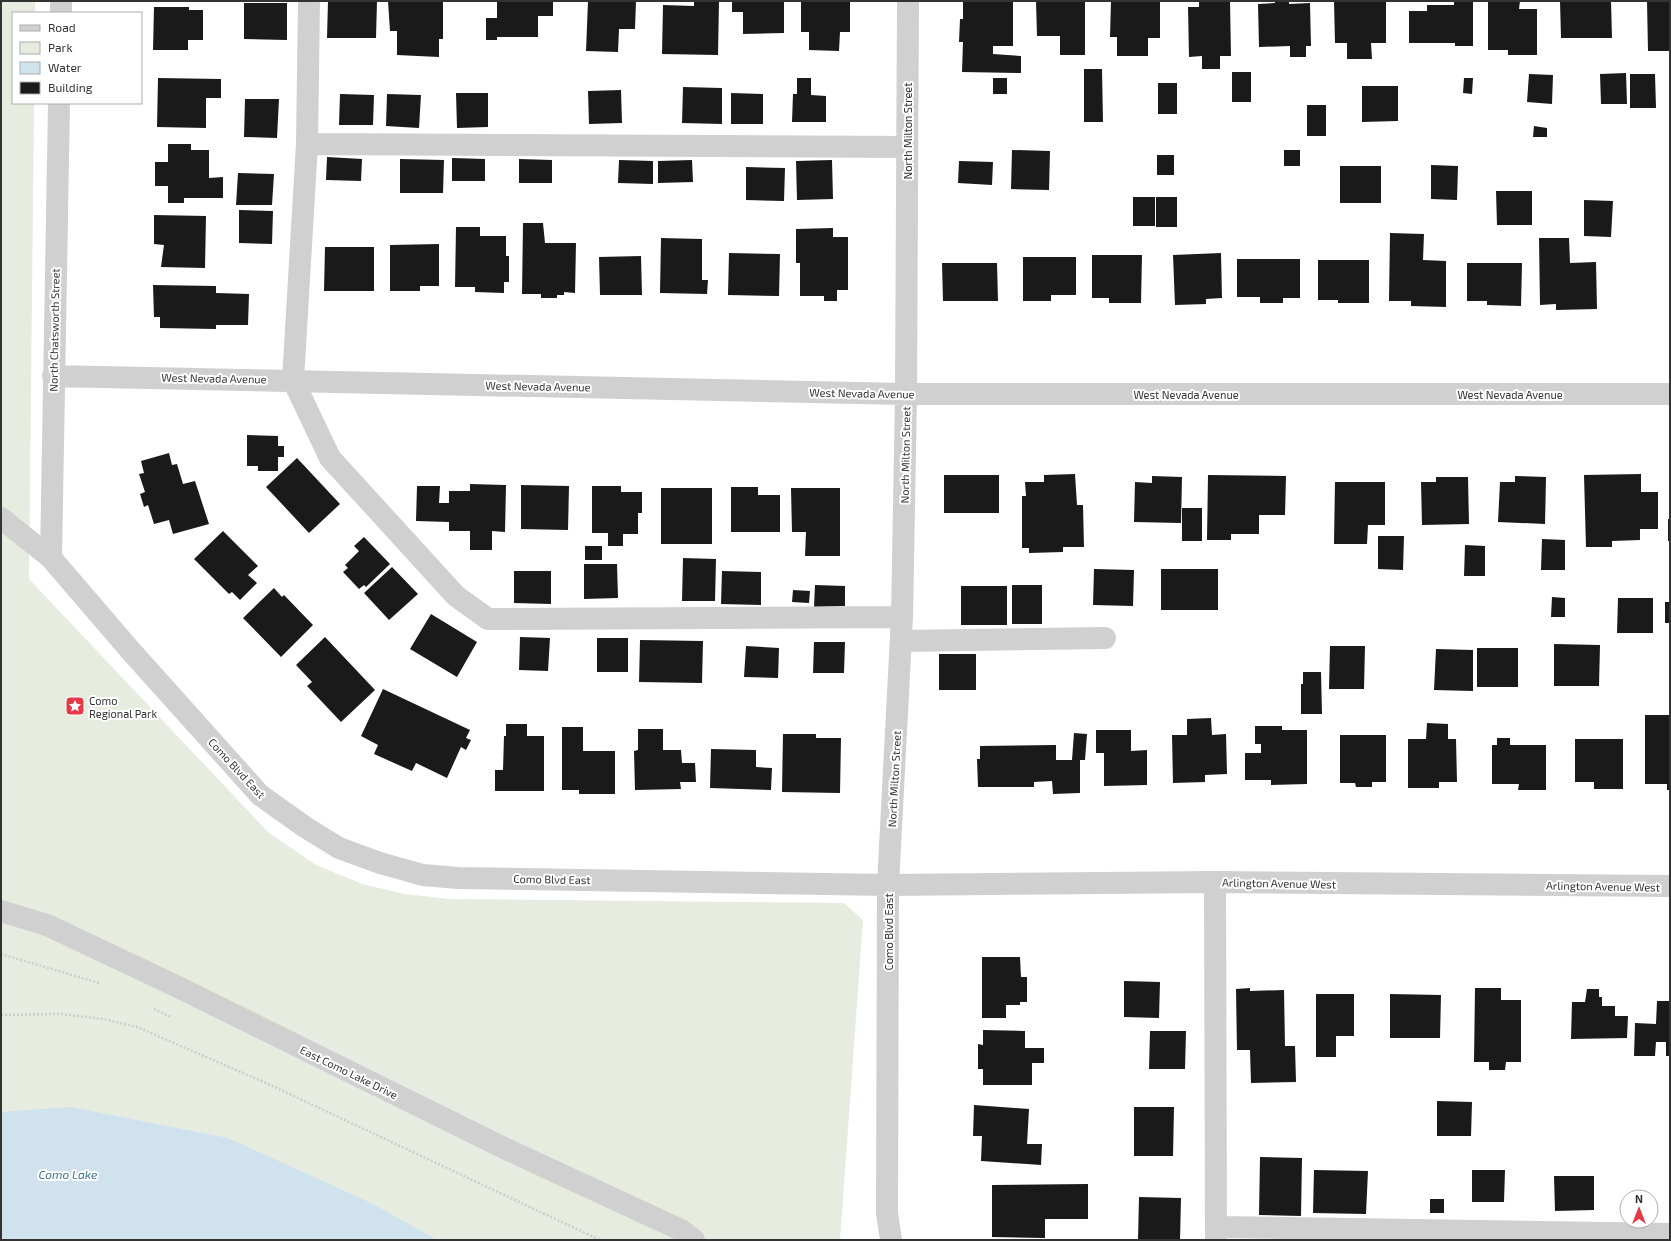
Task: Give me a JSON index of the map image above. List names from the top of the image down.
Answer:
{
  "streets": {
    "street": [
      "North Milton Street",
      "North Chatsworth Street",
      "West Nevada Avenue",
      "Como Blvd East",
      "Arlington Avenue West",
      "East Como Lake Drive"
    ]
  },
  "crossings": [
    ["North Milton Street", "West Nevada Avenue"],
    ["North Milton Street", "Como Blvd East"],
    ["North Milton Street", "Arlington Avenue West"],
    ["North Chatsworth Street", "West Nevada Avenue"],
    ["North Chatsworth Street", "Como Blvd East"],
    ["Como Blvd East", "Arlington Avenue West"]
  ],
  "water": ["Como Lake"],
  "places": {
    "place": ["Como Regional Park"]
  },
  "legend": [
    "Road",
    "Park",
    "Water",
    "Building"
  ],
  "north": "top"
}
